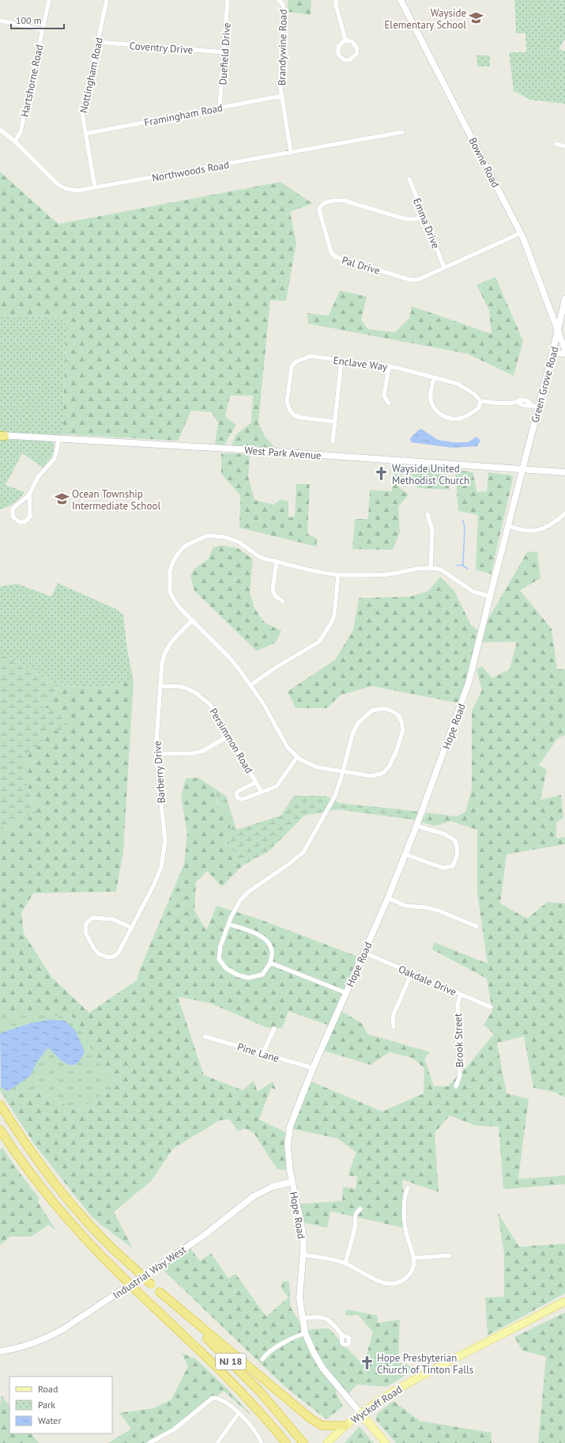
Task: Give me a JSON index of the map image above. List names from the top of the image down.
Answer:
{
  "streets": {
    "highway": ["NJ 18"],
    "main road": ["Hope Road", "Wyckoff Road"],
    "street": [
      "Coventry Drive",
      "Brandywine Road",
      "Duefield Drive",
      "Nottingham Road",
      "Hartshorne Road",
      "Framingham Road",
      "Bowne Road",
      "Northwoods Road",
      "Emma Drive",
      "Pal Drive",
      "Enclave Way",
      "Green Grove Road",
      "West Park Avenue",
      "Persimmon Road",
      "Barberry Drive",
      "Oakdale Drive",
      "Brook Street",
      "Pine Lane",
      "Industrial Way West"
    ]
  },
  "crossings": [
    ["Coventry Drive", "Duefield Drive"],
    ["Coventry Drive", "Nottingham Road"],
    ["Brandywine Road", "Framingham Road"],
    ["Brandywine Road", "Northwoods Road"],
    ["Duefield Drive", "Framingham Road"],
    ["Nottingham Road", "Framingham Road"],
    ["Nottingham Road", "Northwoods Road"],
    ["Hartshorne Road", "Northwoods Road"],
    ["Bowne Road", "Pal Drive"],
    ["Bowne Road", "Green Grove Road"],
    ["Emma Drive", "Pal Drive"],
    ["Green Grove Road", "West Park Avenue"],
    ["Green Grove Road", "Hope Road"],
    ["West Park Avenue", "Hope Road"],
    ["Hope Road", "Oakdale Drive"],
    ["Hope Road", "Pine Lane"],
    ["Hope Road", "Industrial Way West"],
    ["Hope Road", "Wyckoff Road"],
    ["Persimmon Road", "Barberry Drive"],
    ["Oakdale Drive", "Brook Street"]
  ],
  "places": {
    "school or university": ["Wayside Elementary School", "Ocean Township Intermediate School"],
    "church": ["Wayside United Methodist Church", "Hope Presbyterian Church of Tinton Falls"]
  },
  "legend": ["Road", "Park", "Water"],
  "scale_bar": "100 m"
}
